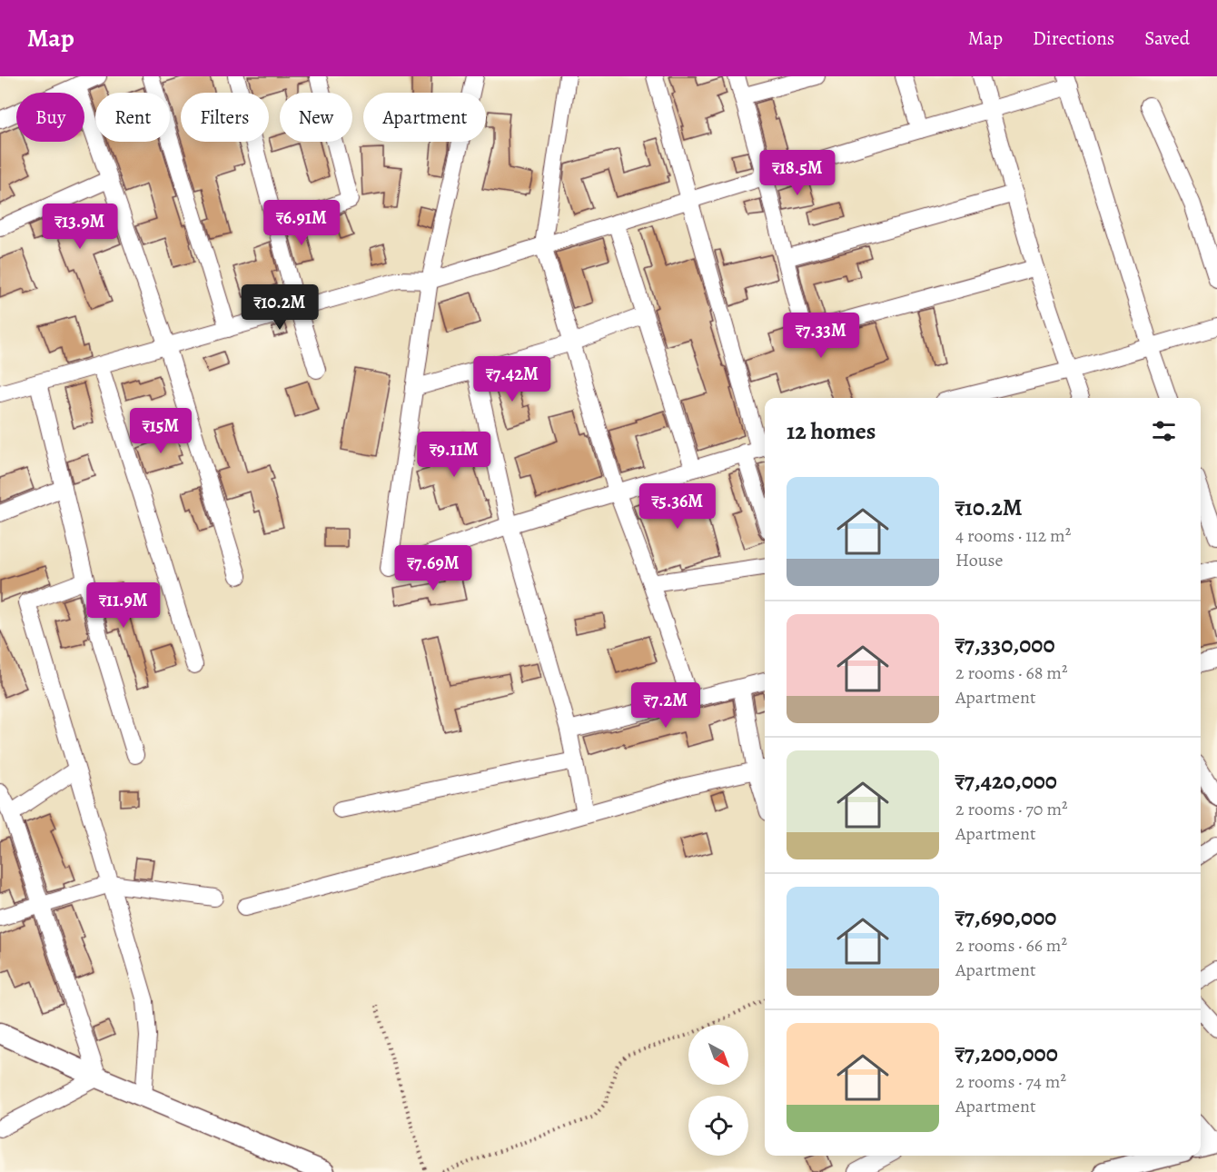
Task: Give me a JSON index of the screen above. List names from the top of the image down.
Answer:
{
  "north": "bottom right",
  "page": {
    "header": "Map",
    "nav": ["Map", "Directions", "Saved"],
    "chip": [
      "Buy",
      "Rent",
      "Filters",
      "New",
      "Apartment"
    ],
    "price": [
      "₹18.5M",
      "₹6.91M",
      "₹13.9M",
      "₹10.2M",
      "₹7.33M",
      "₹7.42M",
      "₹15M",
      "₹9.11M",
      "₹5.36M",
      "₹7.69M",
      "₹11.9M",
      "₹7.2M"
    ],
    "heading": "12 homes",
    "list": [
      {
        "name": "₹10.2M",
        "note": "4 rooms · 112 m² · House"
      },
      {
        "name": "₹7,330,000",
        "note": "2 rooms · 68 m² · Apartment"
      },
      {
        "name": "₹7,420,000",
        "note": "2 rooms · 70 m² · Apartment"
      },
      {
        "name": "₹7,690,000",
        "note": "2 rooms · 66 m² · Apartment"
      },
      {
        "name": "₹7,200,000",
        "note": "2 rooms · 74 m² · Apartment"
      }
    ]
  }
}
